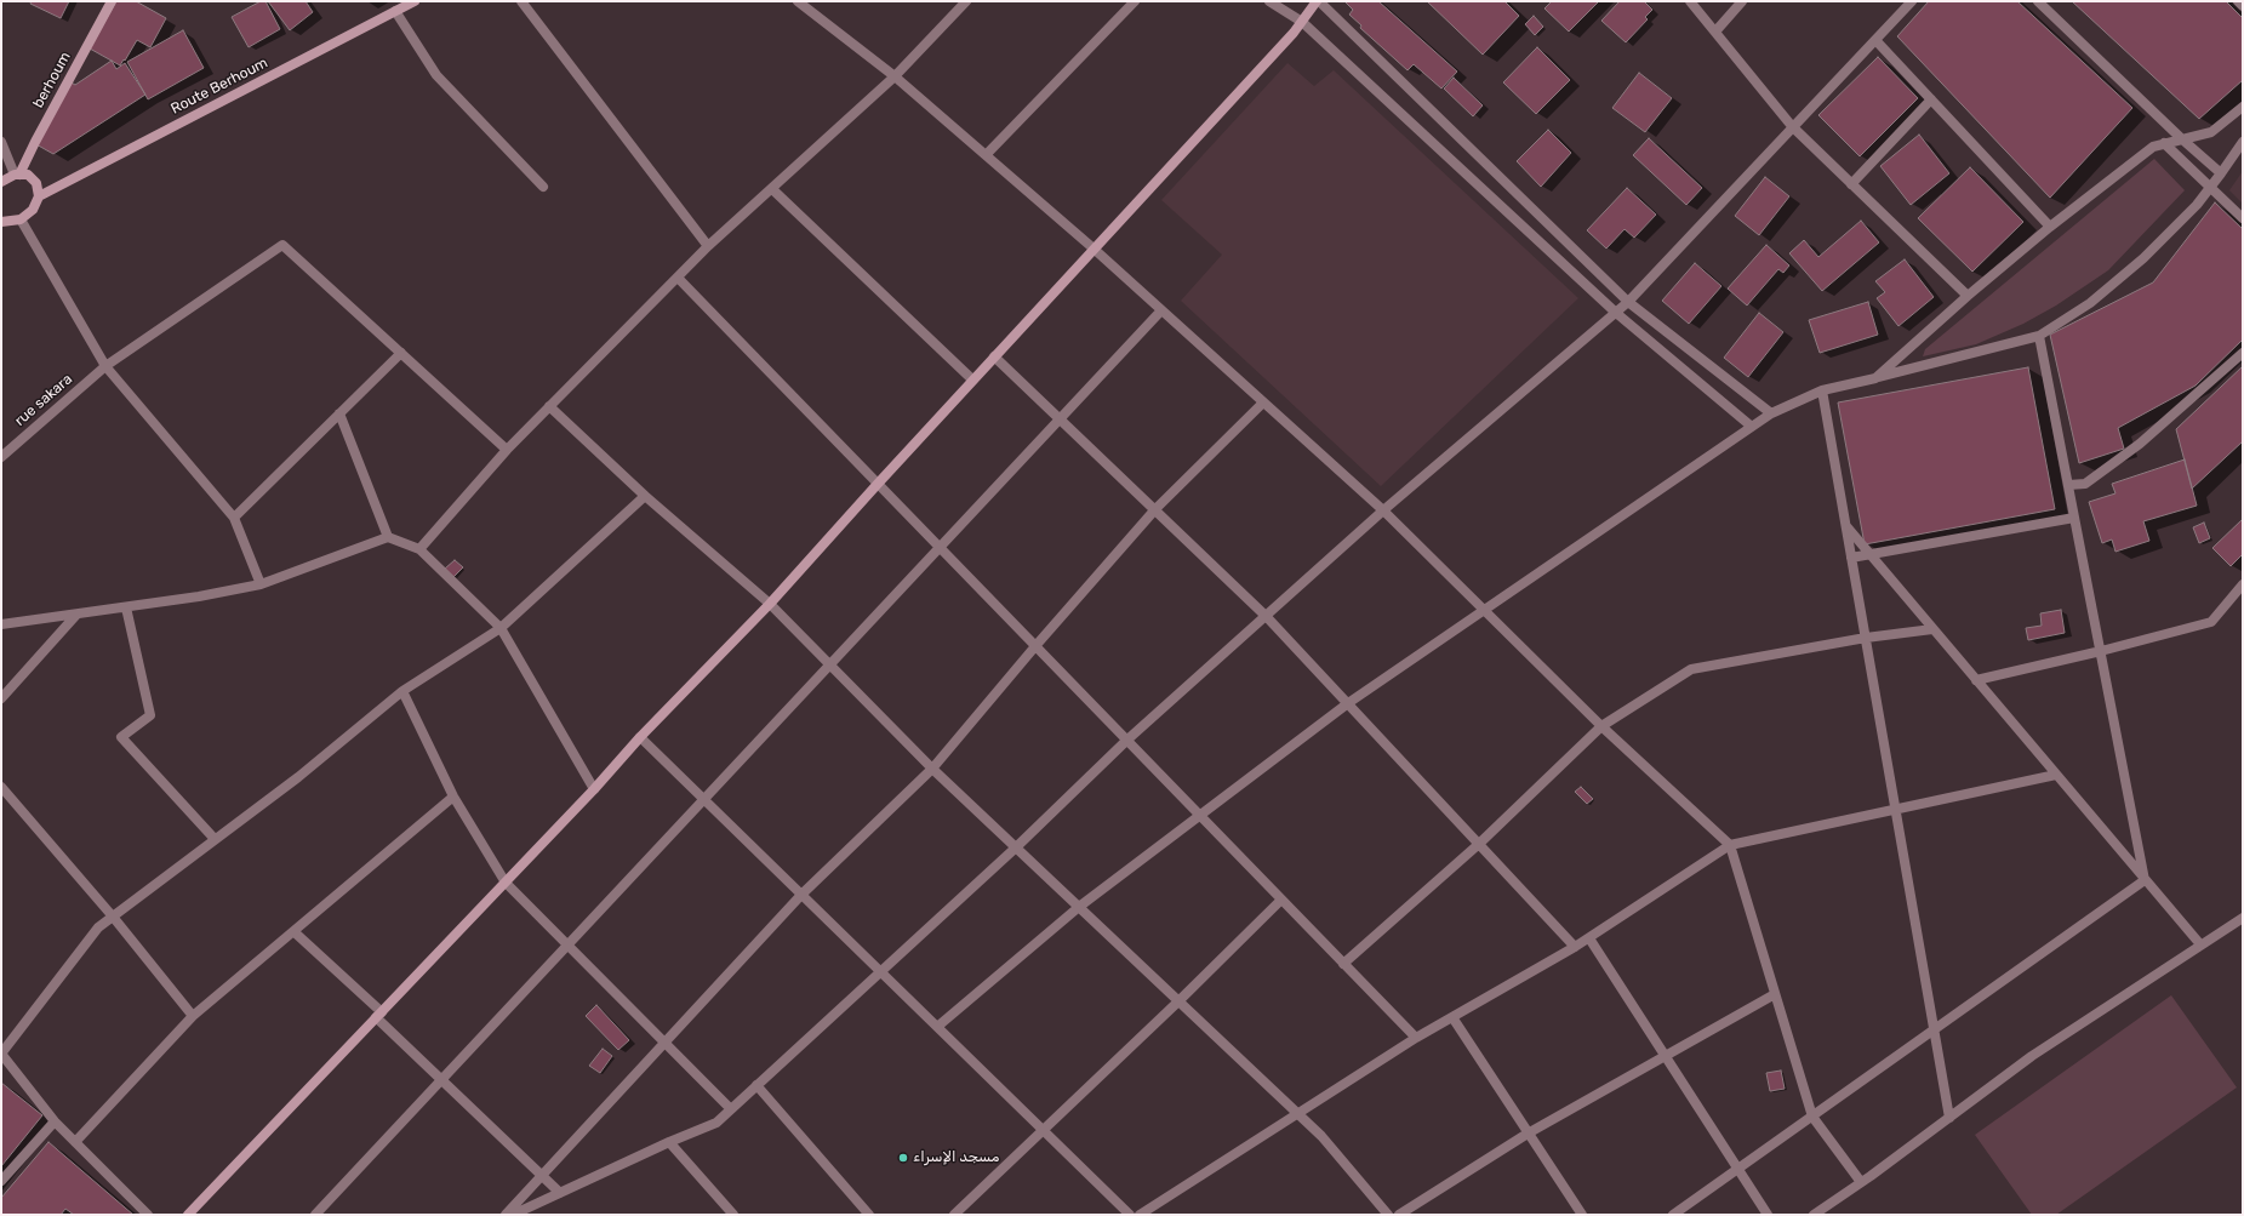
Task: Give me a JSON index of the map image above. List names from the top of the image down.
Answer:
{
  "streets": {
    "street": ["berhoum", "Route Berhoum", "rue sakara"]
  },
  "places": ["مسجد الإسراء"]
}
